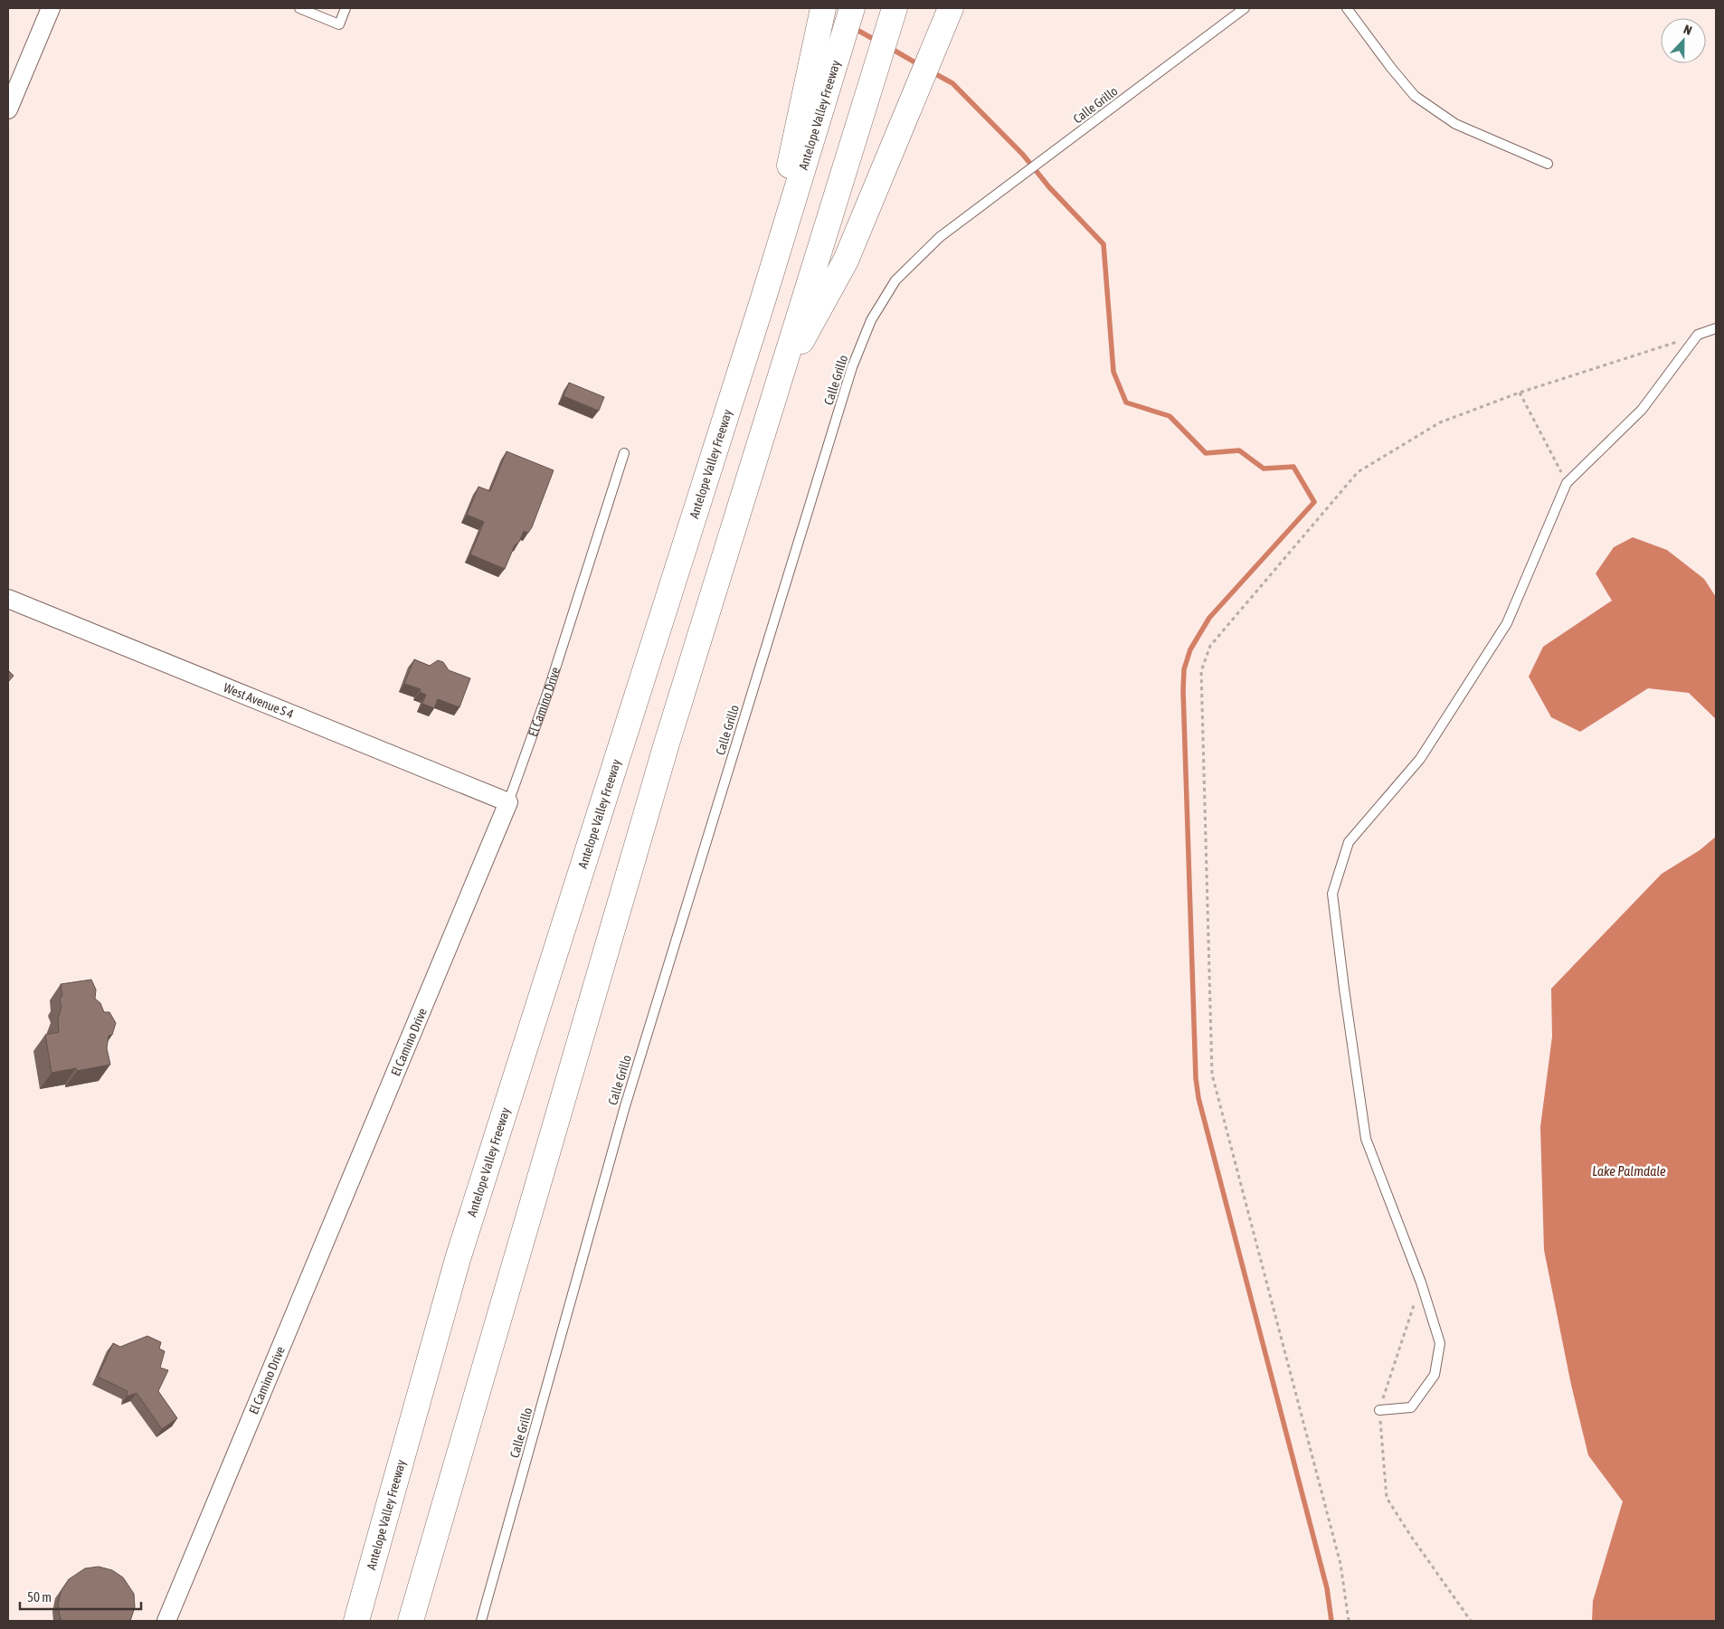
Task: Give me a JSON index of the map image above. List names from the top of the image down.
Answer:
{
  "streets": {
    "highway": ["Antelope Valley Freeway"],
    "street": ["West Avenue S 4", "El Camino Drive"],
    "lane": ["Calle Grillo"]
  },
  "crossings": [
    ["West Avenue S 4", "El Camino Drive"]
  ],
  "water": ["Lake Palmdale"],
  "scale_bar": "50 m",
  "north": "top"
}
